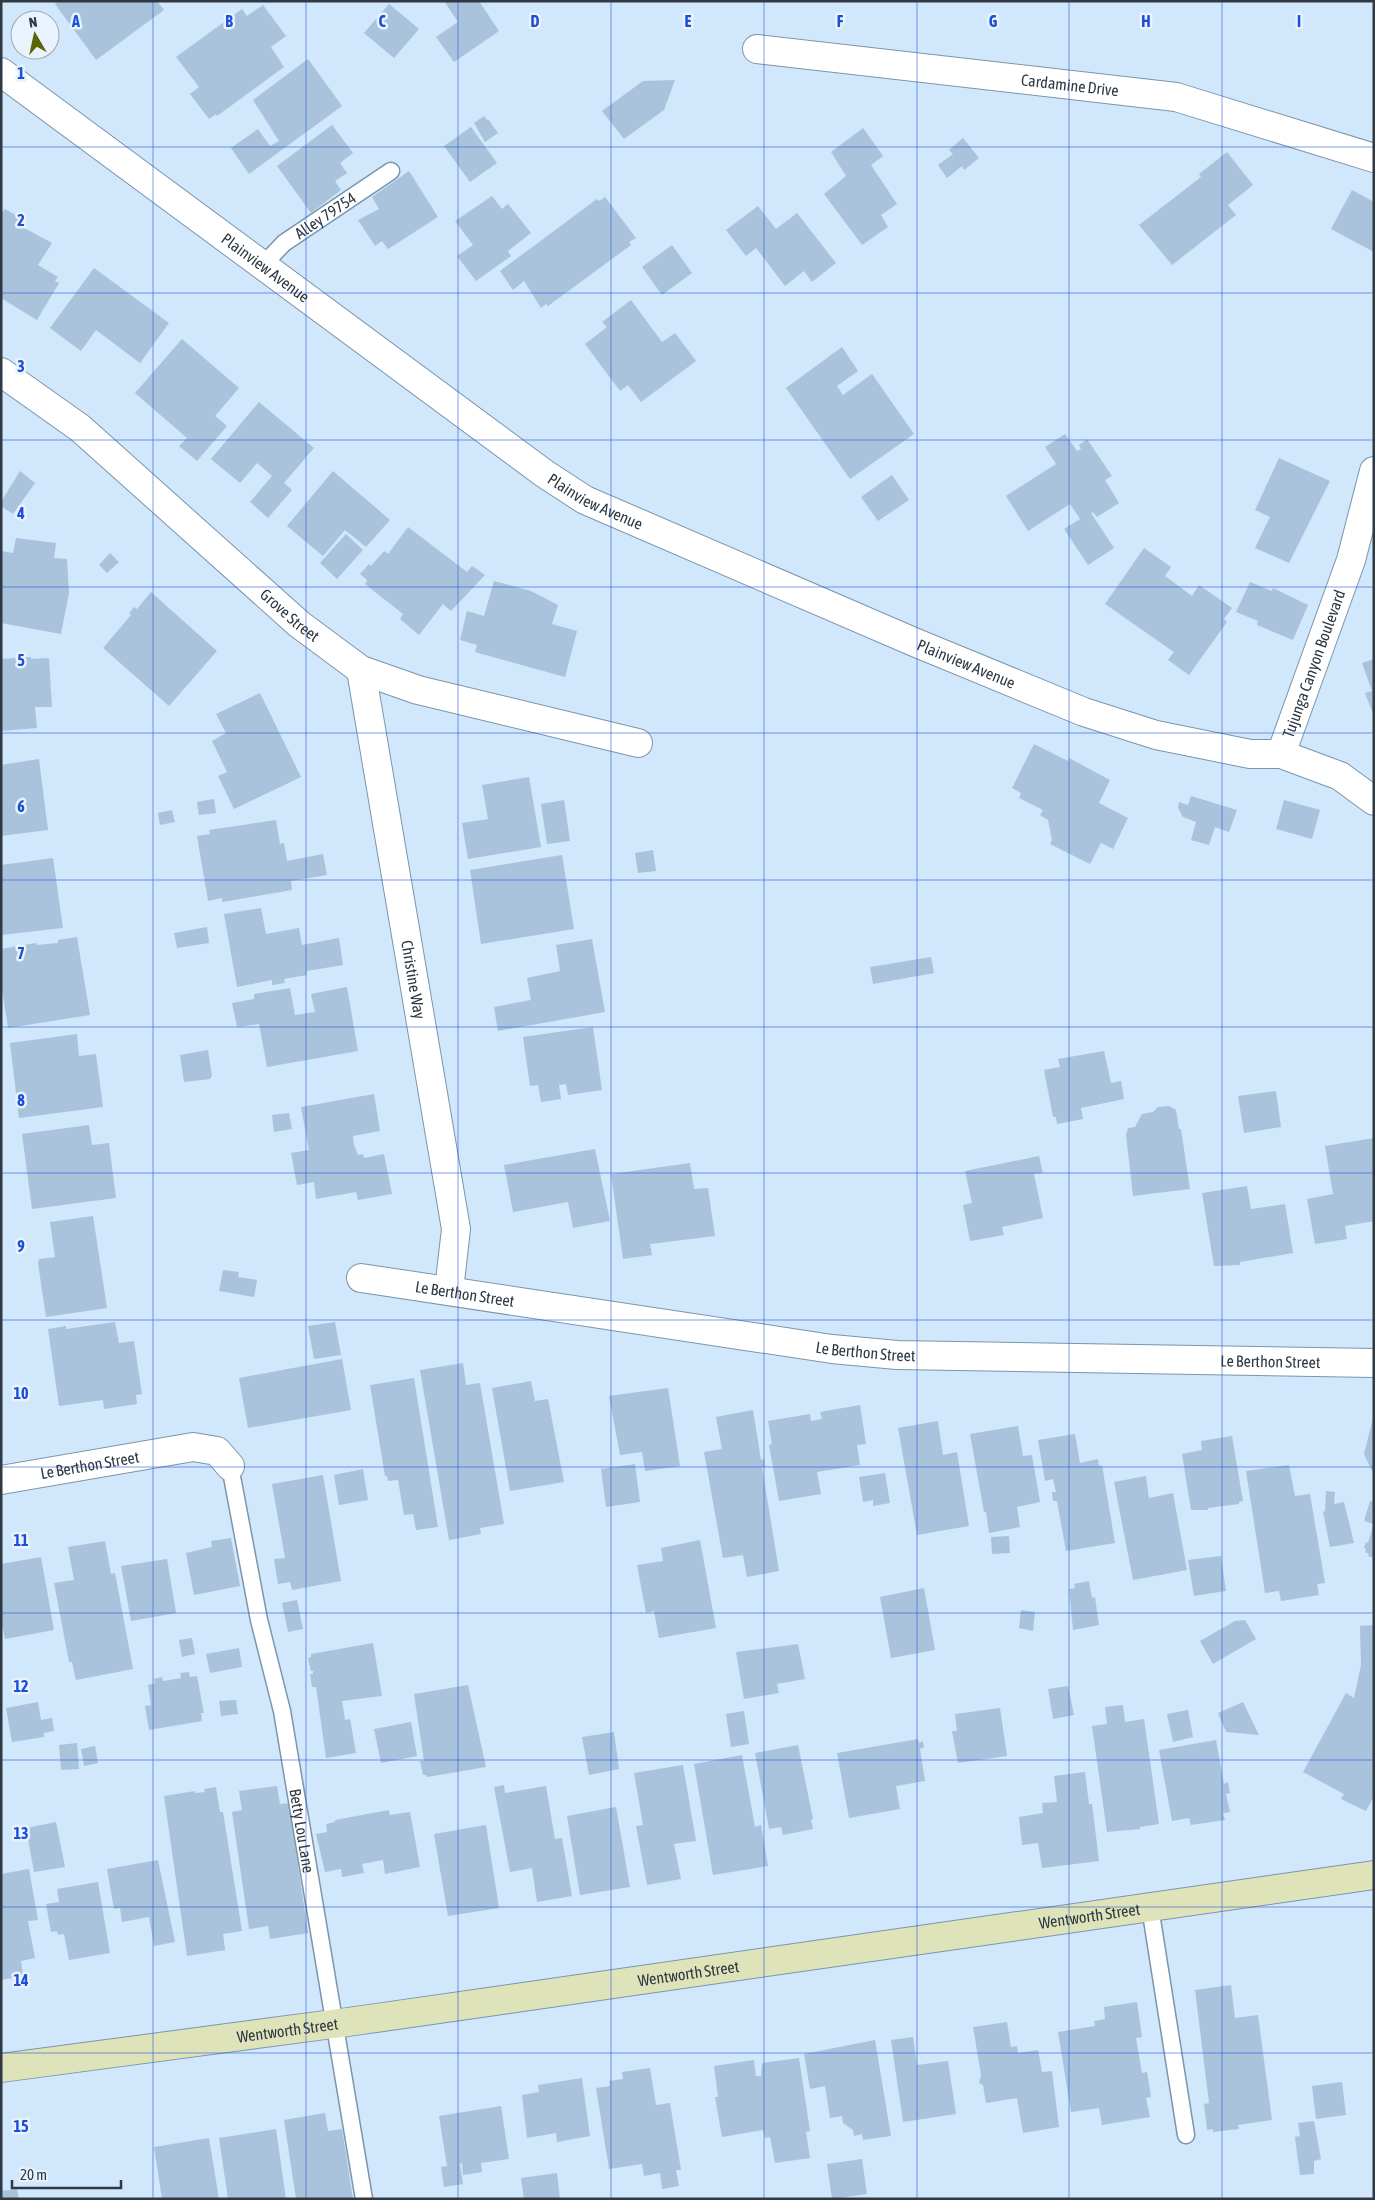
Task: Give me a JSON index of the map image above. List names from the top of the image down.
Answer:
{
  "streets": {
    "street": [
      "Cardamine Drive",
      "Plainview Avenue",
      "Grove Street",
      "Tujunga Canyon Boulevard",
      "Christine Way",
      "Le Berthon Street",
      "Wentworth Street"
    ],
    "lane": ["Alley 79754", "Betty Lou Lane"]
  },
  "crossings": [
    ["Alley 79754", "Plainview Avenue"],
    ["Plainview Avenue", "Tujunga Canyon Boulevard"],
    ["Grove Street", "Christine Way"],
    ["Christine Way", "Le Berthon Street"],
    ["Le Berthon Street", "Betty Lou Lane"],
    ["Betty Lou Lane", "Wentworth Street"]
  ],
  "scale_bar": "20 m",
  "north": "top",
  "grid": {
    "columns": [
      "A",
      "B",
      "C",
      "D",
      "E",
      "F",
      "G",
      "H",
      "I"
    ],
    "rows": [
      "1",
      "2",
      "3",
      "4",
      "5",
      "6",
      "7",
      "8",
      "9",
      "10",
      "11",
      "12",
      "13",
      "14",
      "15"
    ]
  }
}
